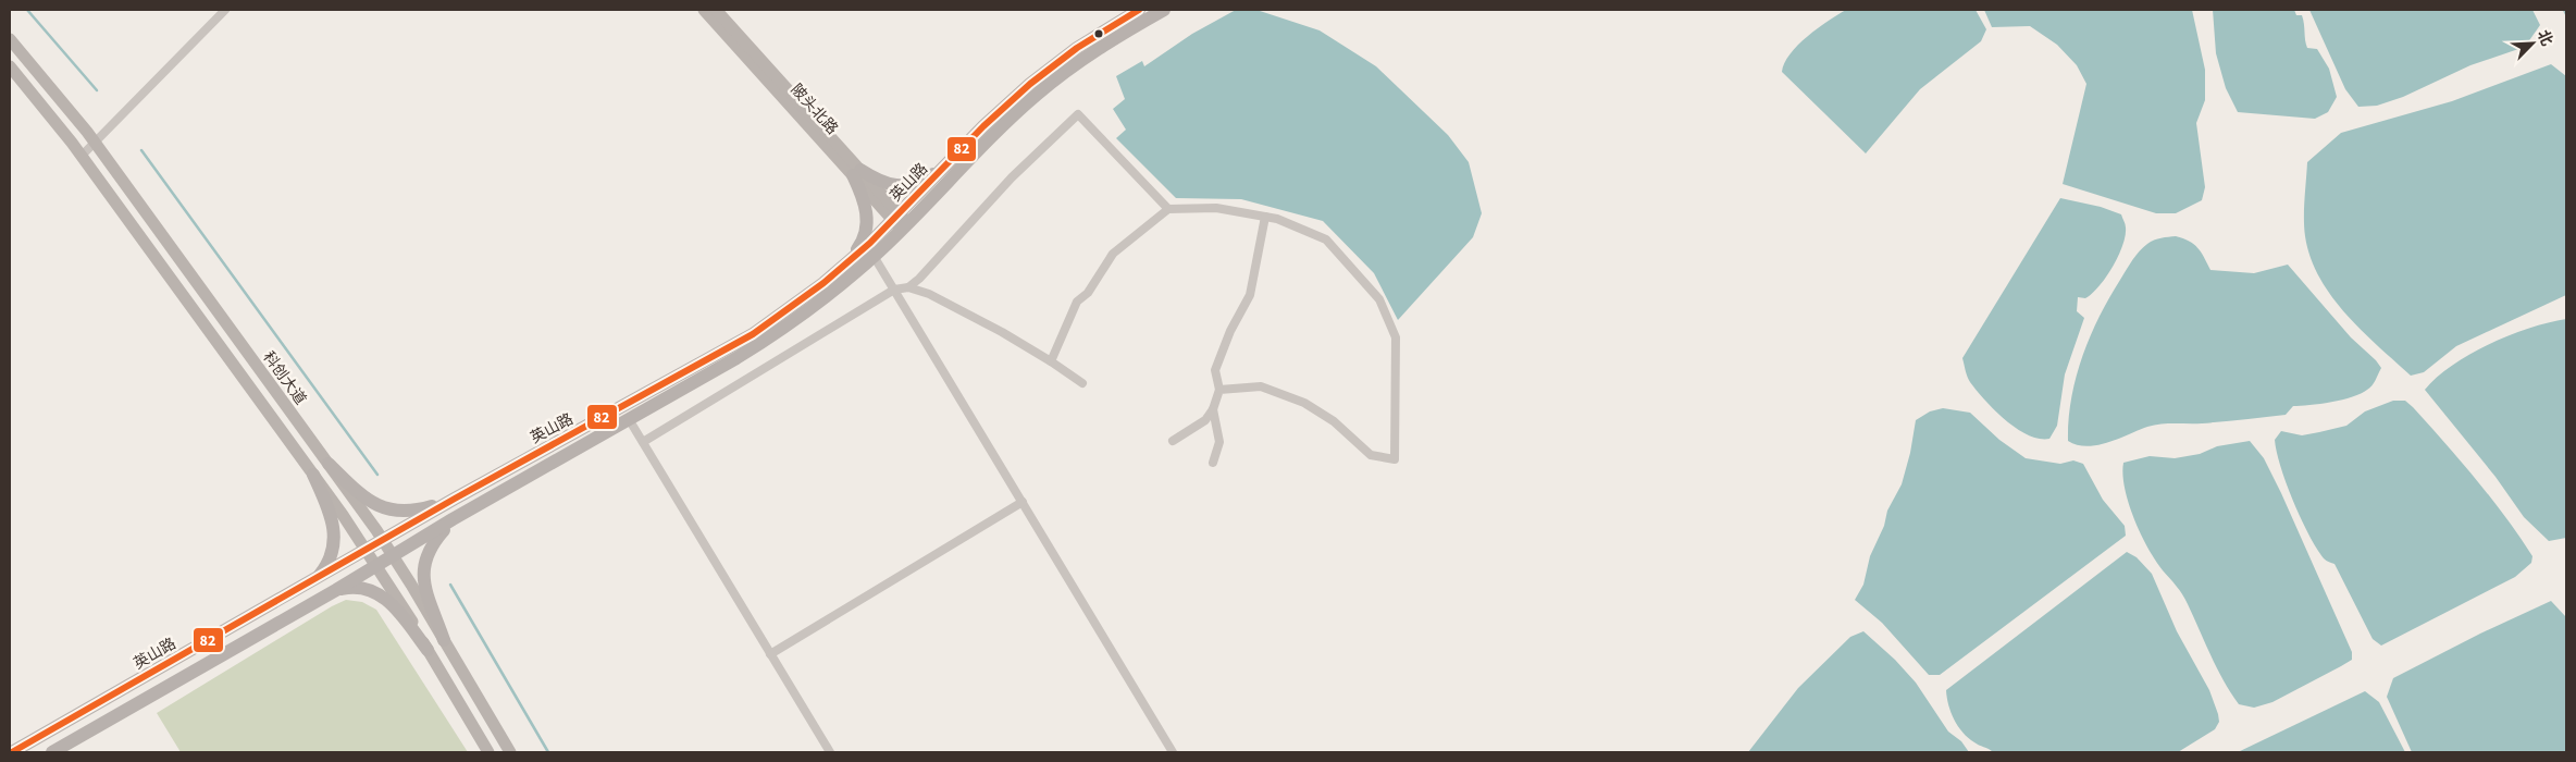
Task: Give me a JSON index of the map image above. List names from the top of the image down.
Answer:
{
  "streets": {
    "main road": ["陂头北路", "英山路", "科创大道"]
  },
  "crossings": [
    ["陂头北路", "英山路"],
    ["英山路", "科创大道"]
  ],
  "lines": ["transit line 82"],
  "north": "top right"
}
